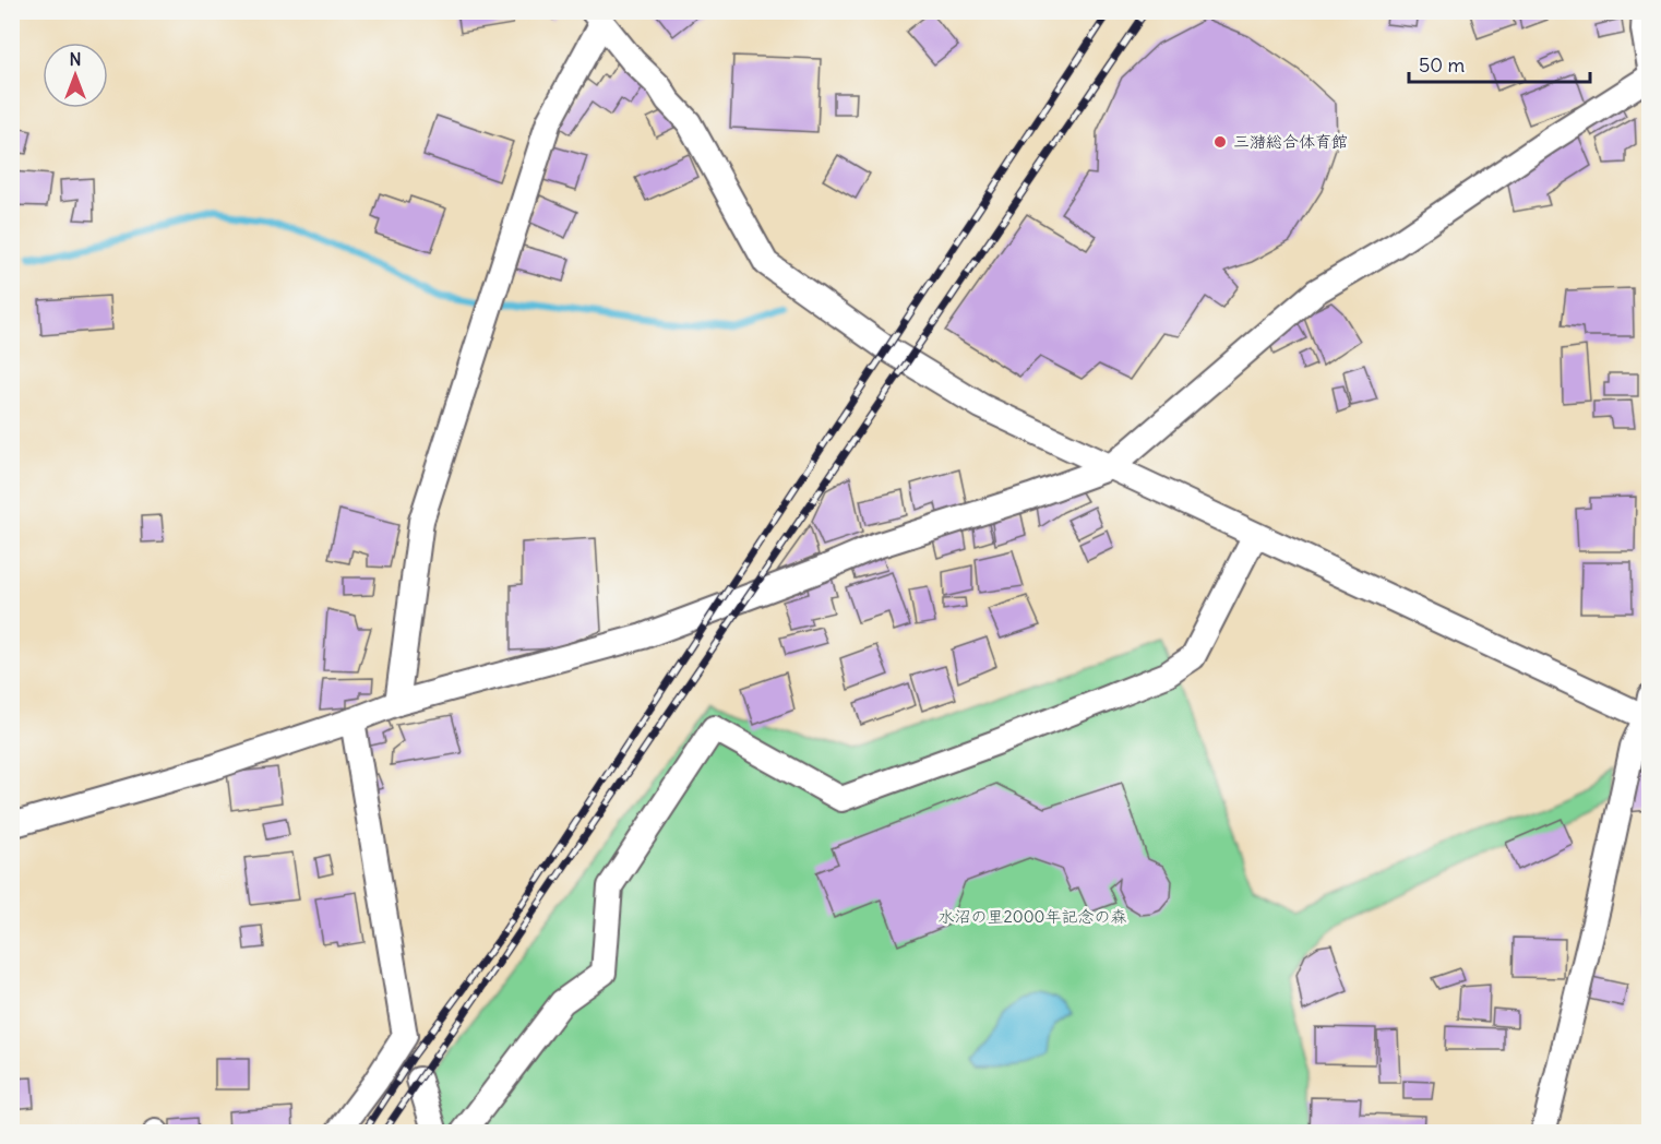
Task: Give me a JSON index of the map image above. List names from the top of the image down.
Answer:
{
  "parks": ["水沼の里2000年記念の森"],
  "places": ["三潴総合体育館"],
  "scale_bar": "50 m",
  "north": "top"
}
